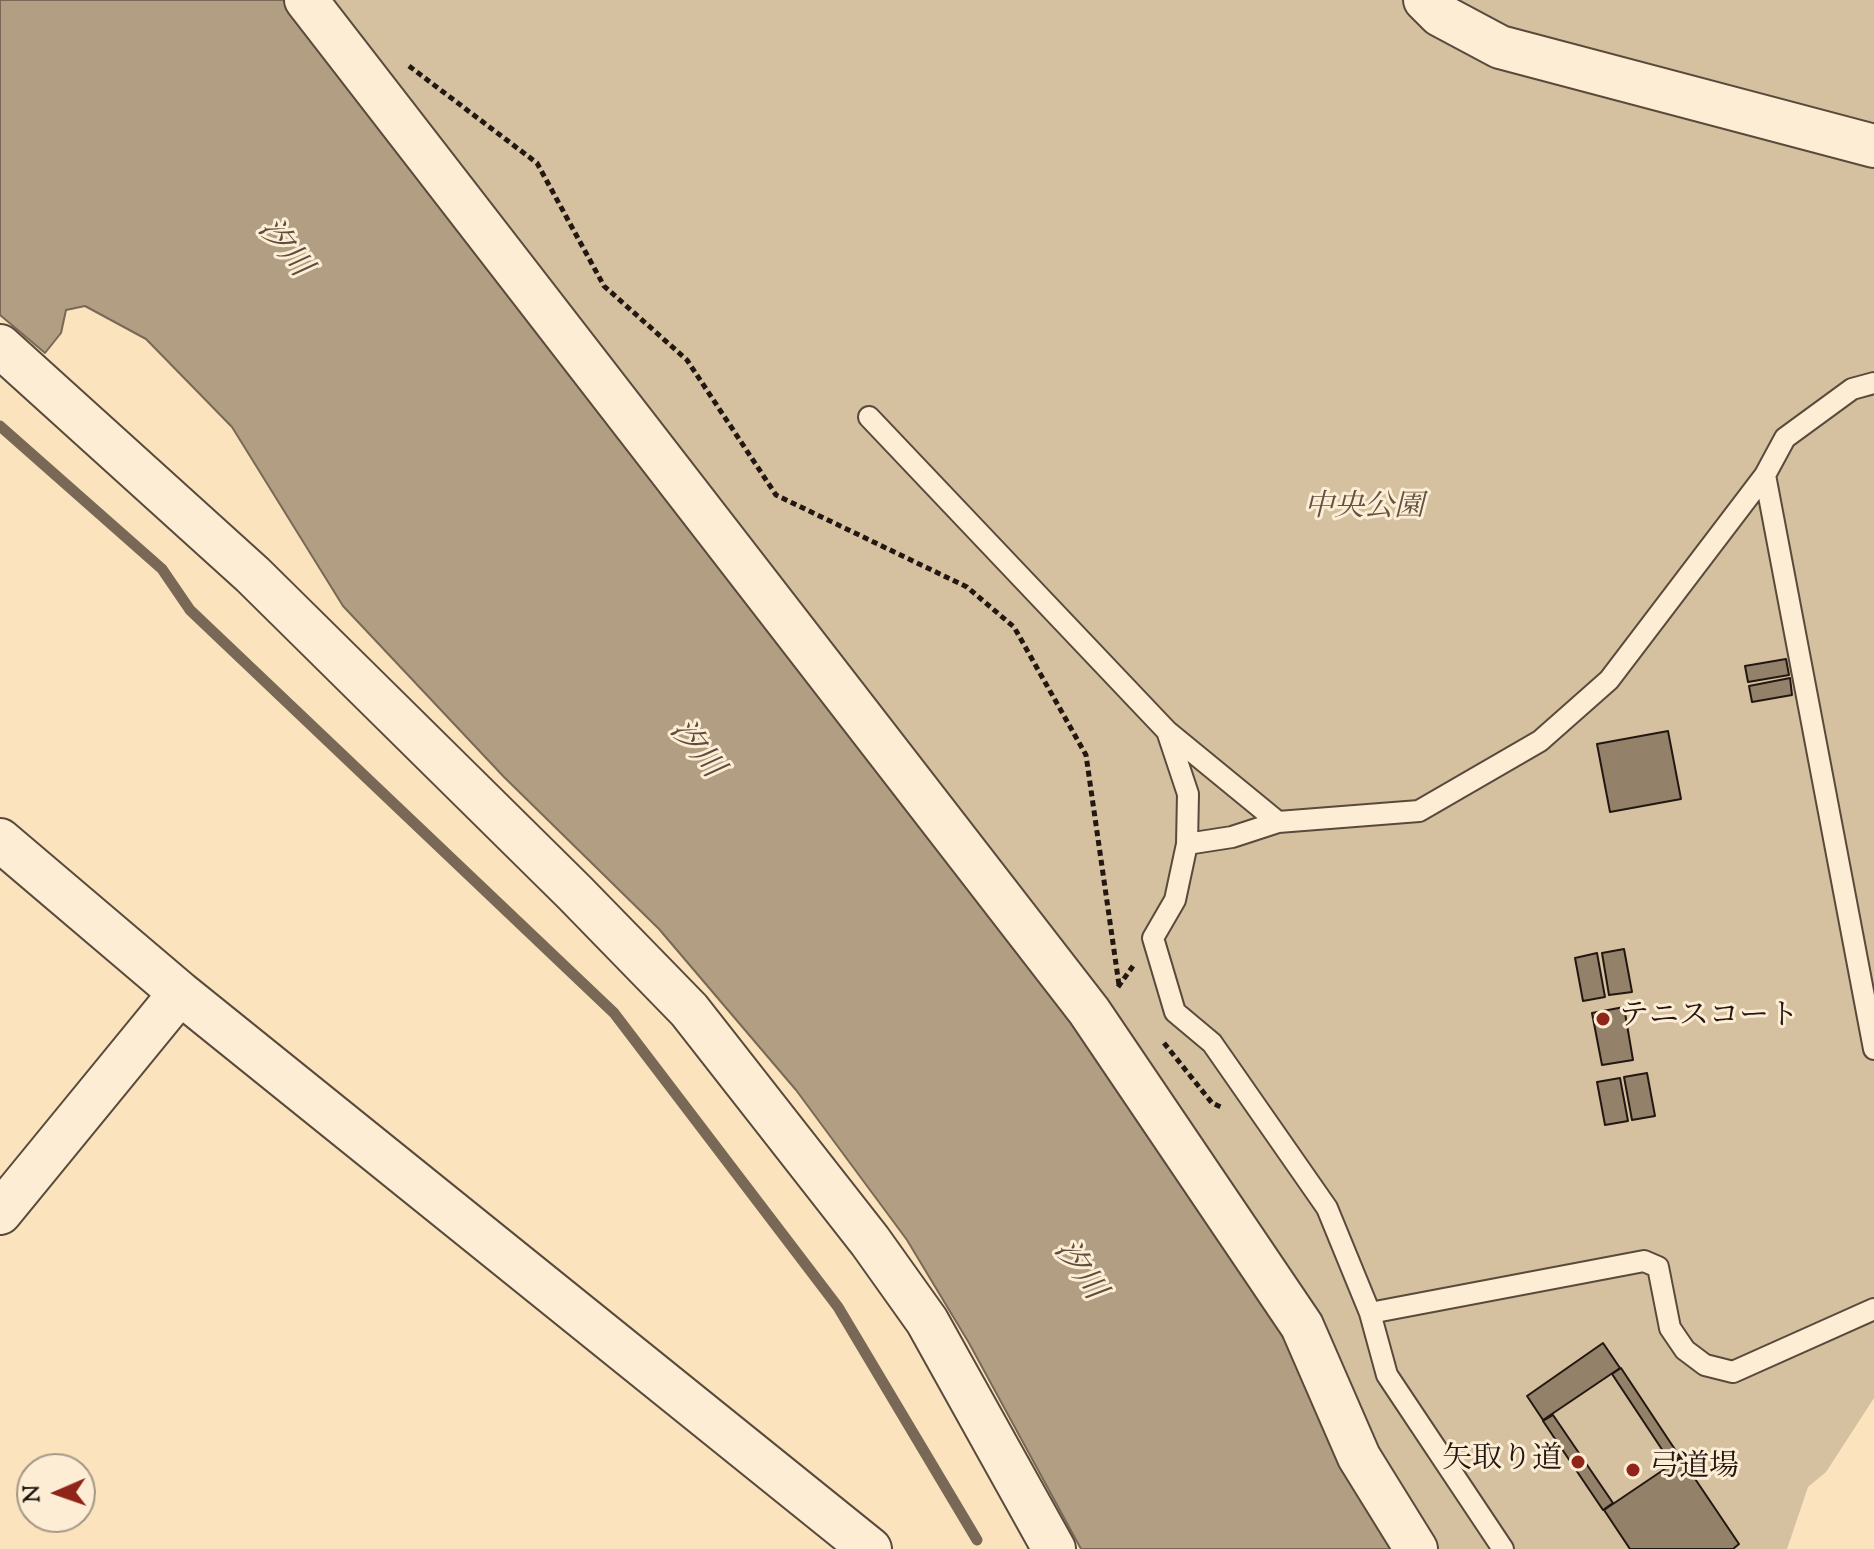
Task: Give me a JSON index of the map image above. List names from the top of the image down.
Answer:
{
  "water": ["汐川"],
  "parks": ["中央公園"],
  "places": ["テニスコート", "矢取り道", "弓道場"],
  "north": "left"
}
